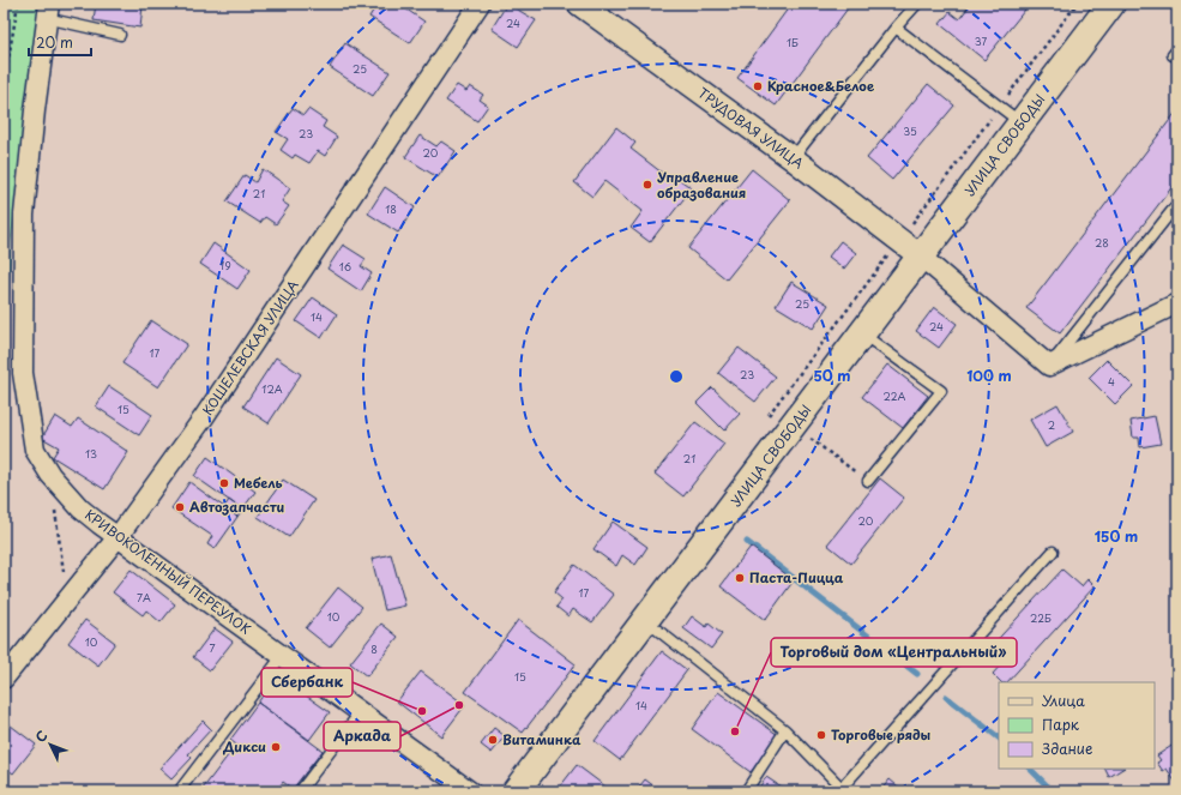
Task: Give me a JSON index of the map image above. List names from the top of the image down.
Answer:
{
  "streets": {
    "main road": ["УЛИЦА СВОБОДЫ"],
    "street": ["ТРУДОВАЯ УЛИЦА", "КОШЕЛЕВСКАЯ УЛИЦА", "КРИВОКОЛЕННЫЙ ПЕРЕУЛОК"]
  },
  "crossings": [
    ["ТРУДОВАЯ УЛИЦА", "УЛИЦА СВОБОДЫ"],
    ["КОШЕЛЕВСКАЯ УЛИЦА", "КРИВОКОЛЕННЫЙ ПЕРЕУЛОК"]
  ],
  "places": [
    "Красное&Белое",
    "Управление образования",
    "Мебель",
    "Автозапчасти",
    "Паста-Пицца",
    "Аркада",
    "Сбербанк",
    "Торговый дом «Центральный»",
    "Торговые ряды",
    "Витаминка",
    "Дикси"
  ],
  "house_numbers": [
    "24",
    "37",
    "1Б",
    "25",
    "35",
    "23",
    "20",
    "21",
    "18",
    "28",
    "19",
    "16",
    "25",
    "14",
    "24",
    "17",
    "23",
    "4",
    "12А",
    "22А",
    "15",
    "2",
    "13",
    "21",
    "20",
    "17",
    "7А",
    "10",
    "22Б",
    "10",
    "7",
    "8",
    "15",
    "14"
  ],
  "legend": ["Улица", "Парк", "Здание"],
  "scale_bar": "20 m",
  "north": "top left",
  "rings": ["50 m", "100 m", "150 m"]
}
